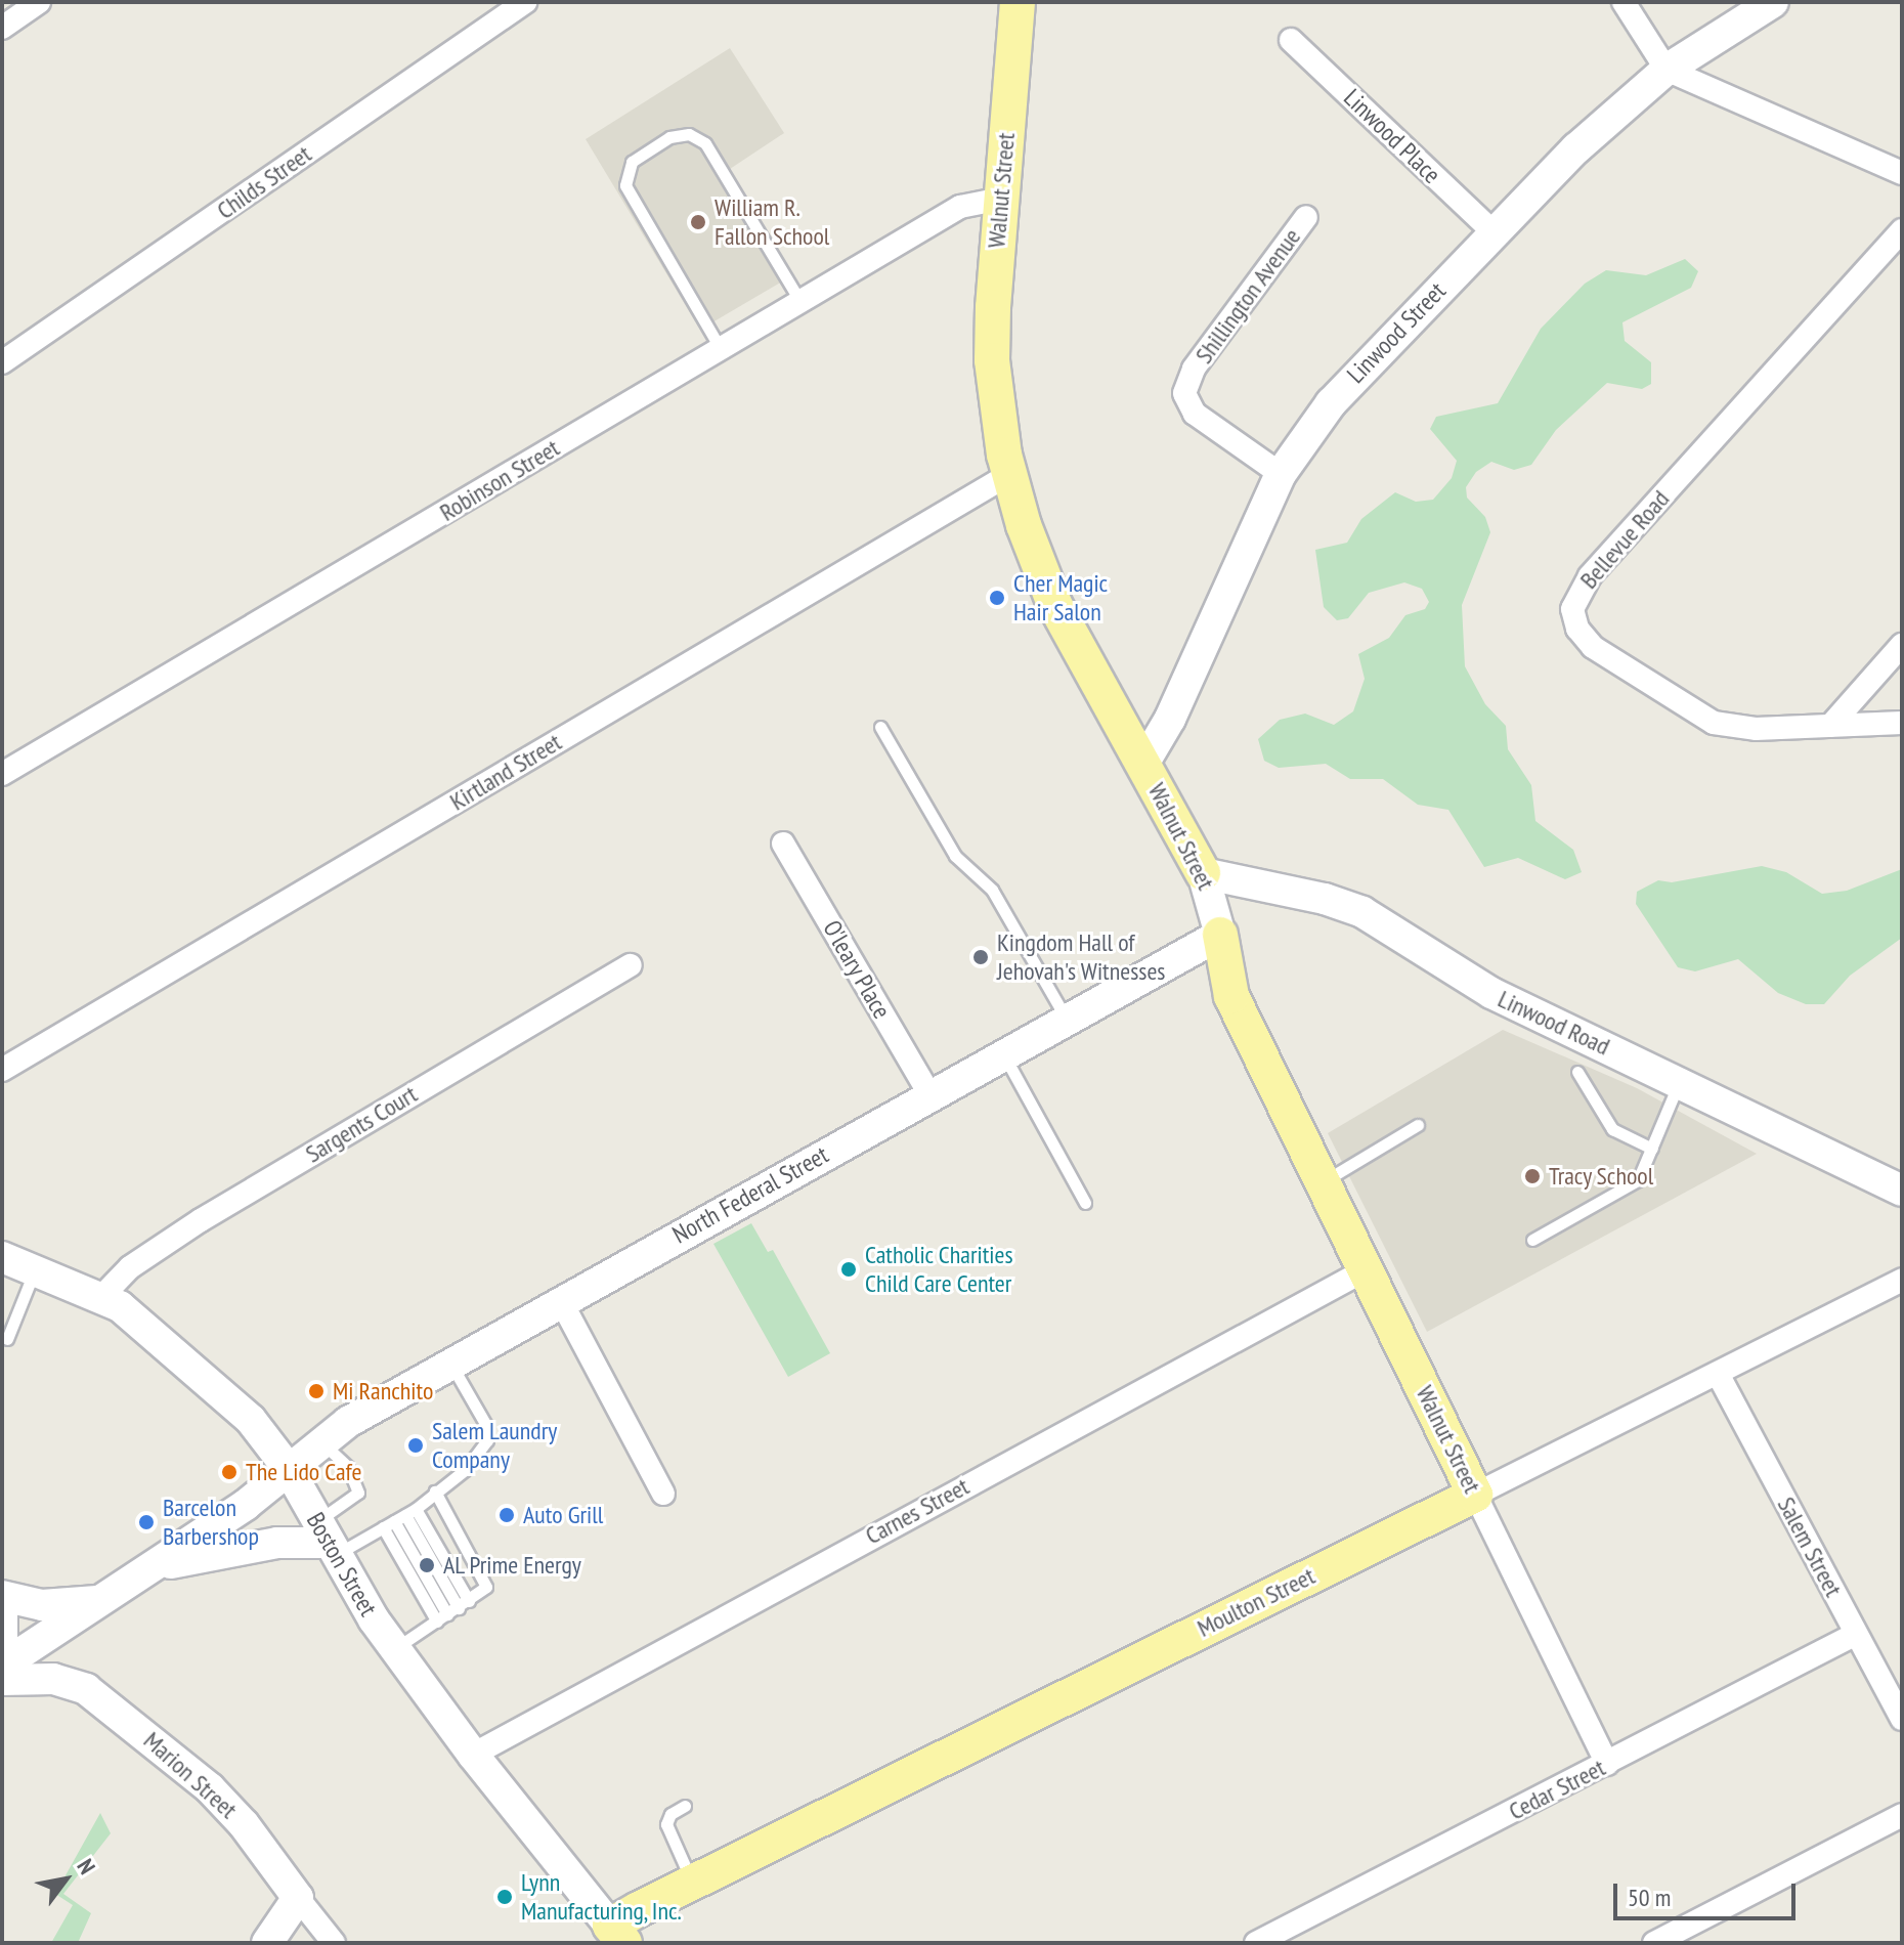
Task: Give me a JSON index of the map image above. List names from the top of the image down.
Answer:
{
  "streets": {
    "main road": ["Walnut Street", "Moulton Street"],
    "street": [
      "Linwood Place",
      "Childs Street",
      "Shillington Avenue",
      "Linwood Street",
      "Robinson Street",
      "Bellevue Road",
      "Kirtland Street",
      "O'leary Place",
      "Linwood Road",
      "Sargents Court",
      "North Federal Street",
      "Carnes Street",
      "Salem Street",
      "Boston Street",
      "Marion Street",
      "Cedar Street"
    ]
  },
  "crossings": [
    ["Linwood Place", "Linwood Street"],
    ["Walnut Street", "Linwood Street"],
    ["Walnut Street", "Robinson Street"],
    ["Walnut Street", "Kirtland Street"],
    ["Walnut Street", "Linwood Road"],
    ["Walnut Street", "North Federal Street"],
    ["Walnut Street", "Carnes Street"],
    ["Walnut Street", "Moulton Street"],
    ["Walnut Street", "Cedar Street"],
    ["Shillington Avenue", "Linwood Street"],
    ["O'leary Place", "North Federal Street"],
    ["Sargents Court", "Boston Street"],
    ["North Federal Street", "Boston Street"],
    ["Carnes Street", "Boston Street"],
    ["Salem Street", "Moulton Street"],
    ["Salem Street", "Cedar Street"],
    ["Boston Street", "Moulton Street"]
  ],
  "places": [
    "William R. Fallon School",
    "Cher Magic Hair Salon",
    "Kingdom Hall of Jehovah's Witnesses",
    "Tracy School",
    "Catholic Charities Child Care Center",
    "Mi Ranchito",
    "Salem Laundry Company",
    "The Lido Cafe",
    "Auto Grill",
    "Barcelon Barbershop",
    "AL Prime Energy",
    "Lynn Manufacturing, Inc."
  ],
  "scale_bar": "50 m",
  "north": "top right"
}
